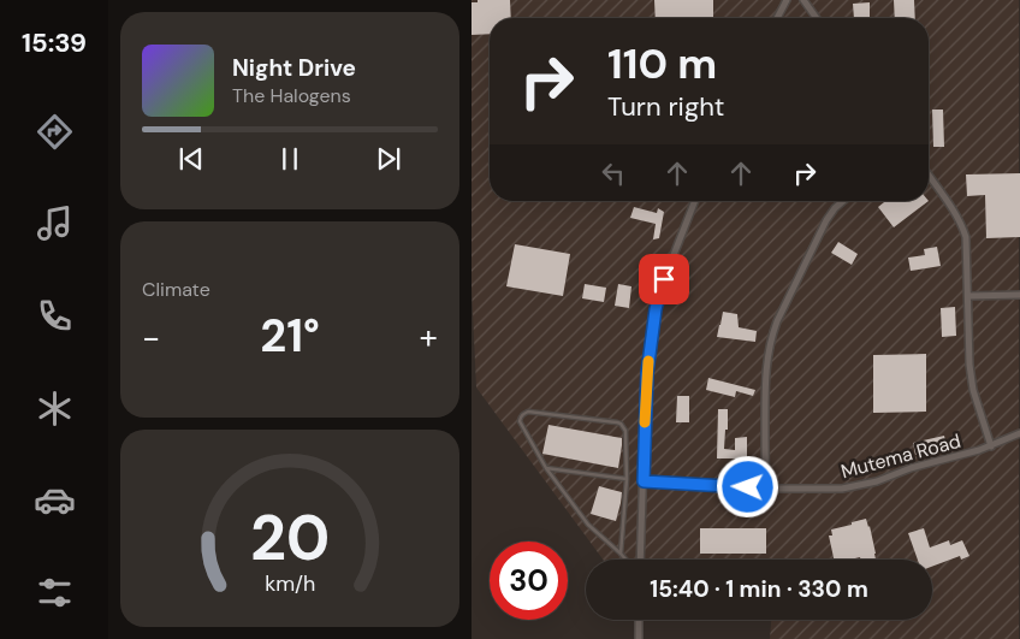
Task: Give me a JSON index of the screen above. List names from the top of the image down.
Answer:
{
  "streets": {
    "street": ["Mutema Road"]
  },
  "page": {
    "tabs": "15:39",
    "turn": ["110 m", "Turn right"],
    "song": ["Night Drive", "The Halogens"],
    "tile": "Climate",
    "heat": ["−", "21°", "+"],
    "limit": "30",
    "trip": "15:40 · 1 min · 330 m",
    "gauge": ["20", "km/h"]
  }
}
